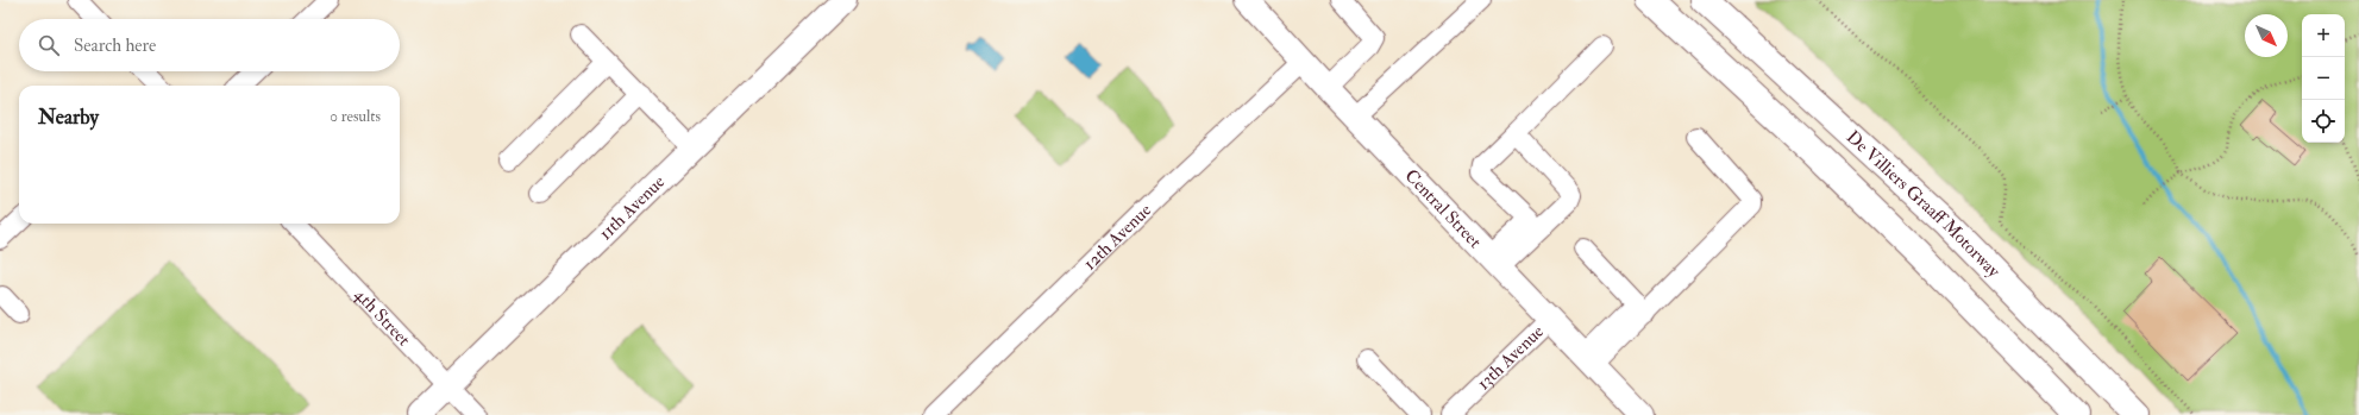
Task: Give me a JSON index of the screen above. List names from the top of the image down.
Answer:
{
  "streets": {
    "highway": ["De Villiers Graaff Motorway"],
    "main road": ["11th Avenue", "Central Street"],
    "street": ["12th Avenue", "4th Street", "13th Avenue"]
  },
  "crossings": [
    ["11th Avenue", "4th Street"],
    ["Central Street", "12th Avenue"],
    ["Central Street", "13th Avenue"]
  ],
  "north": "bottom right",
  "page": {
    "map_buttons": ["+", "−"],
    "search": "Search here",
    "heading": ["Nearby", "0 results"]
  }
}
